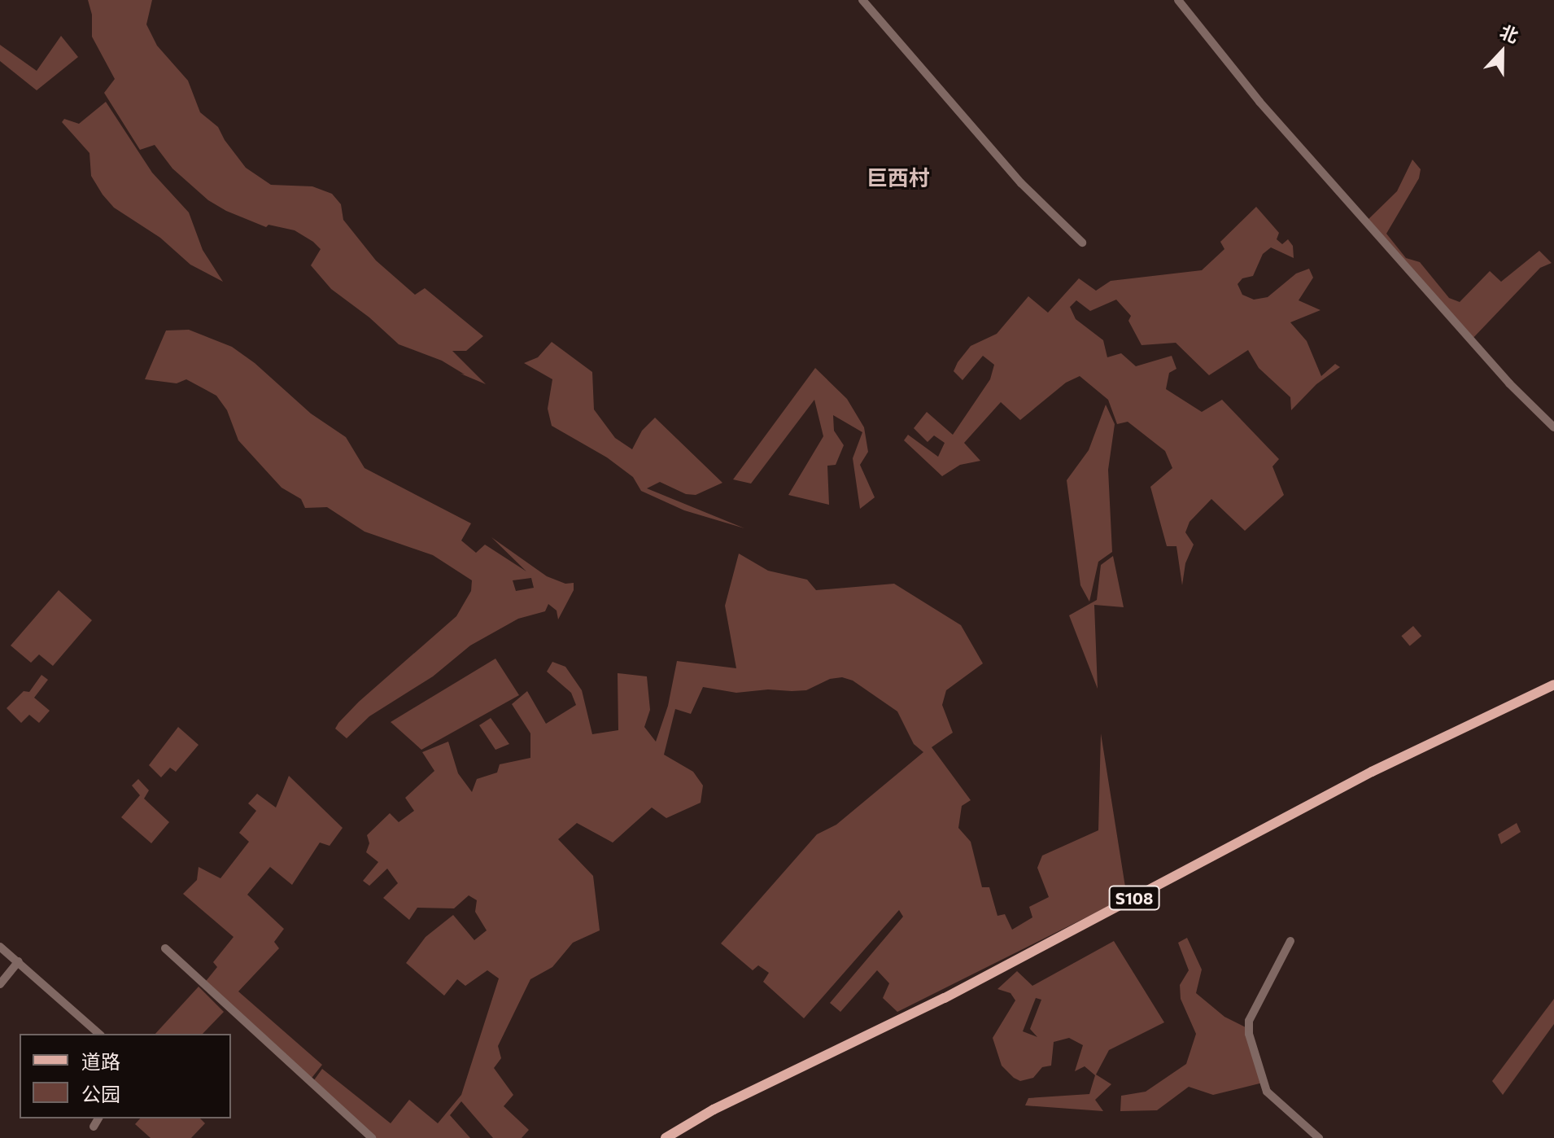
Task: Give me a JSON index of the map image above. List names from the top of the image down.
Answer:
{
  "streets": {
    "main road": ["S108"]
  },
  "districts": ["巨西村"],
  "legend": ["道路", "公园"],
  "north": "top"
}
